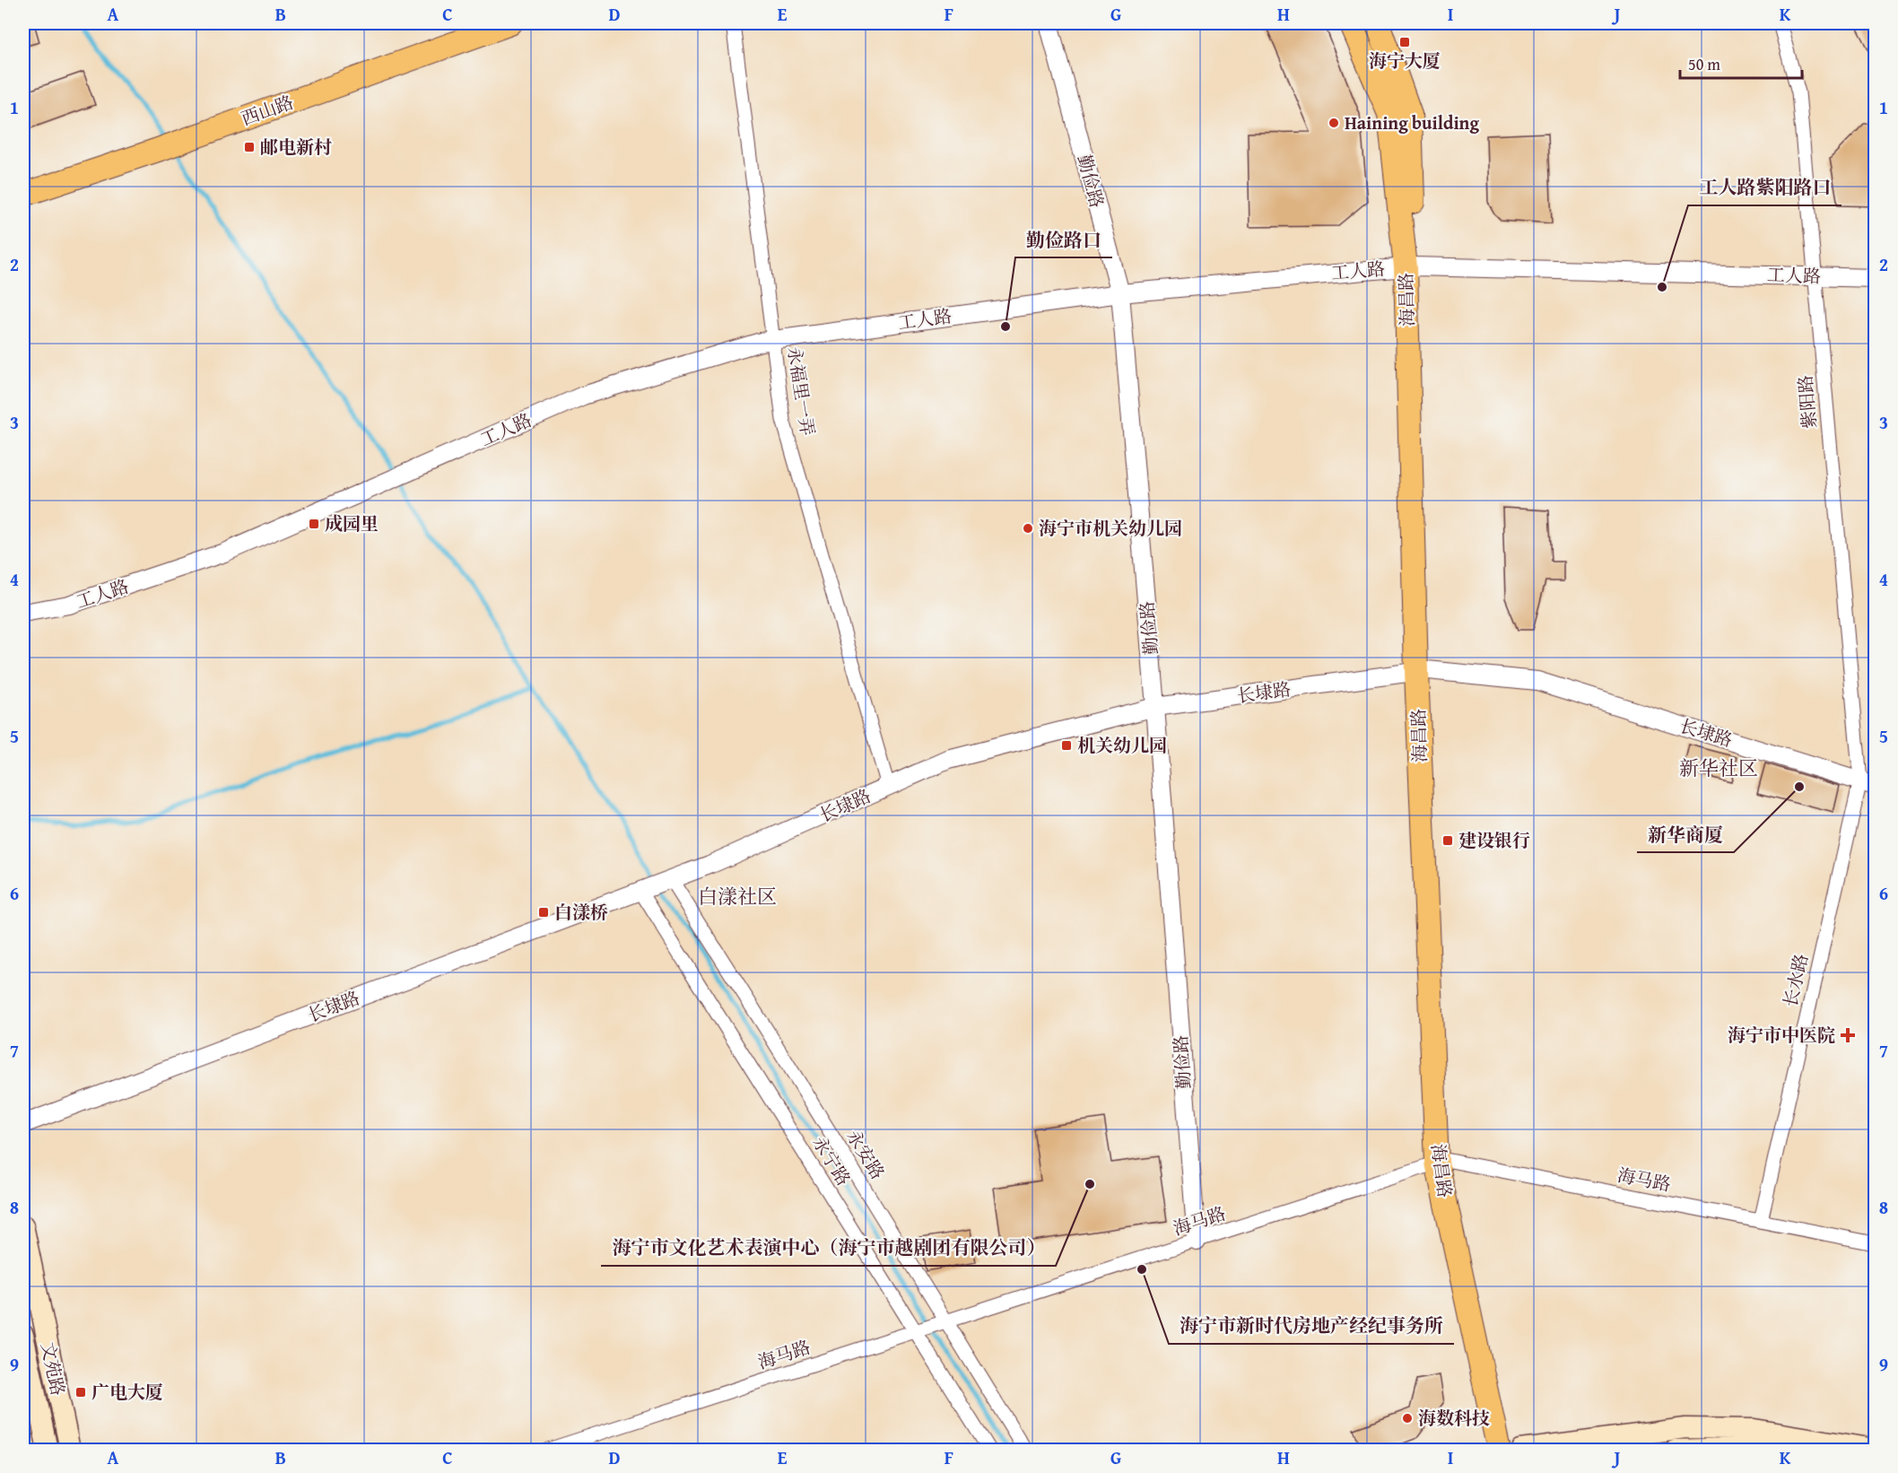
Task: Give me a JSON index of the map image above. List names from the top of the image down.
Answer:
{
  "streets": {
    "main road": ["西山路", "海昌路", "文苑路"],
    "street": [
      "勤俭路",
      "工人路",
      "永福里一弄",
      "紫阳路",
      "长埭路",
      "长水路",
      "永安路",
      "永宁路",
      "海马路"
    ]
  },
  "crossings": [
    ["勤俭路", "工人路"],
    ["勤俭路", "长埭路"],
    ["勤俭路", "海马路"],
    ["工人路", "海昌路"],
    ["工人路", "永福里一弄"],
    ["工人路", "紫阳路"],
    ["海昌路", "长埭路"],
    ["海昌路", "海马路"],
    ["永福里一弄", "长埭路"],
    ["紫阳路", "长埭路"],
    ["紫阳路", "长水路"],
    ["长埭路", "长水路"],
    ["长埭路", "永安路"],
    ["长埭路", "永宁路"],
    ["长水路", "海马路"],
    ["永安路", "海马路"],
    ["永宁路", "海马路"]
  ],
  "districts": ["新华社区", "白漾社区"],
  "places": {
    "transit": [
      "海宁大厦",
      "邮电新村",
      "成园里",
      "机关幼儿园",
      "建设银行",
      "白漾桥",
      "广电大厦"
    ],
    "other": [
      "Haining building",
      "工人路紫阳路口",
      "勤俭路口",
      "海宁市机关幼儿园",
      "新华商厦",
      "海宁市文化艺术表演中心（海宁市越剧团有限公司）",
      "海宁市新时代房地产经纪事务所",
      "海数科技"
    ],
    "health": ["海宁市中医院"]
  },
  "scale_bar": "50 m",
  "grid": {
    "columns": [
      "A",
      "B",
      "C",
      "D",
      "E",
      "F",
      "G",
      "H",
      "I",
      "J",
      "K"
    ],
    "rows": [
      "1",
      "2",
      "3",
      "4",
      "5",
      "6",
      "7",
      "8",
      "9"
    ]
  }
}
